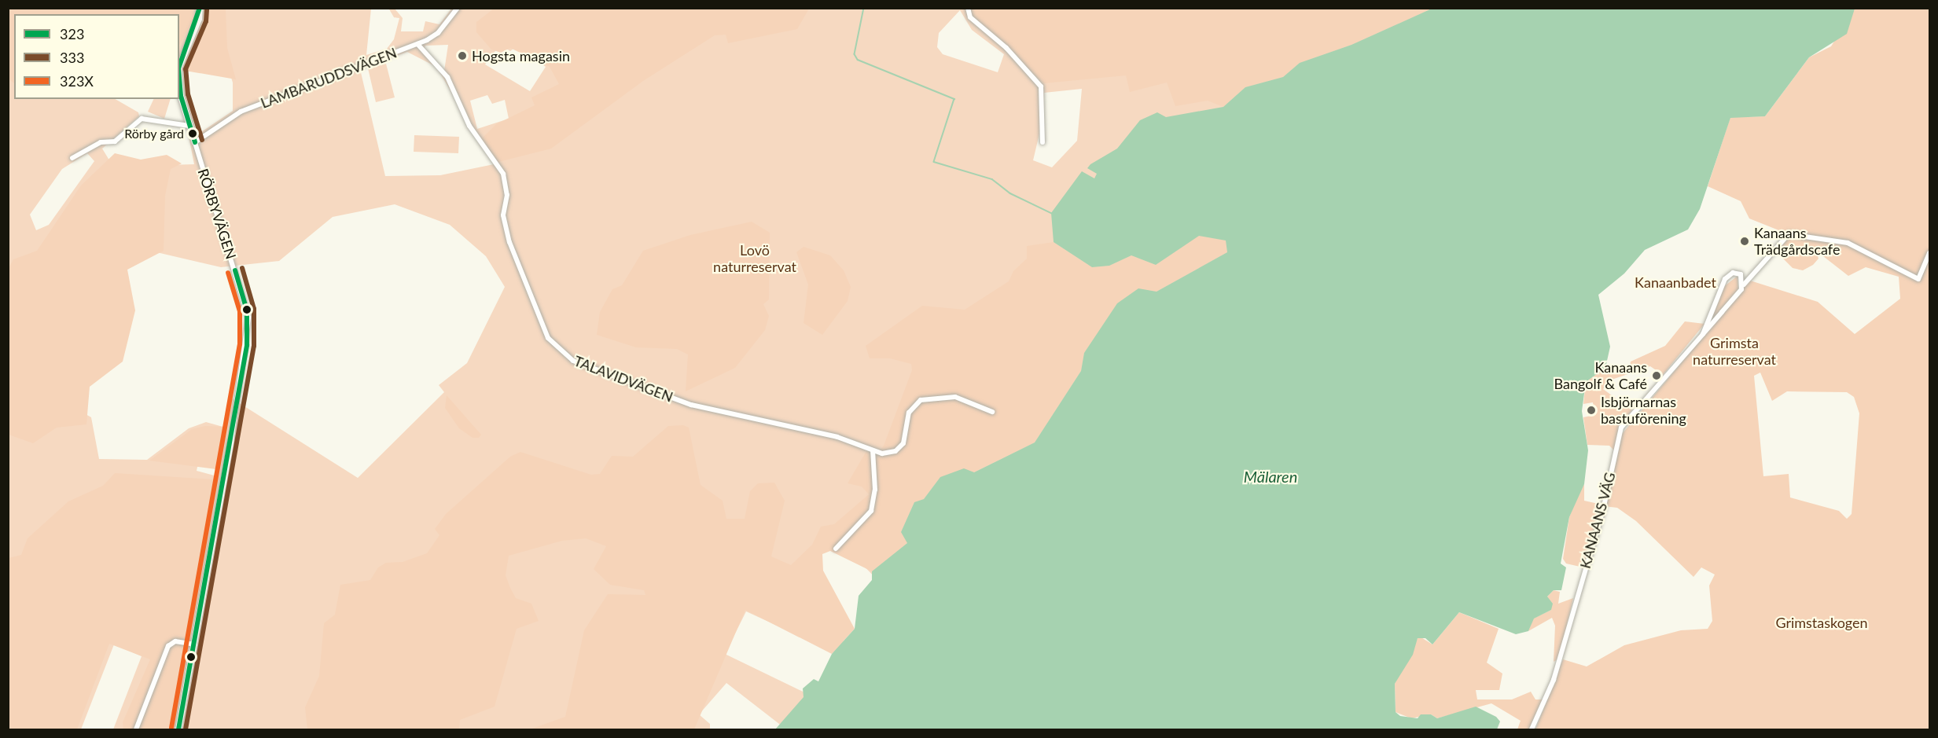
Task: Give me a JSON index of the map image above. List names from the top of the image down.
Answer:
{
  "streets": {
    "street": [
      "LAMBARUDDSVÄGEN",
      "RÖRBYVÄGEN",
      "TALAVIDVÄGEN",
      "KANAANS VÄG"
    ]
  },
  "crossings": [
    ["LAMBARUDDSVÄGEN", "RÖRBYVÄGEN"],
    ["LAMBARUDDSVÄGEN", "TALAVIDVÄGEN"]
  ],
  "water": ["Mälaren"],
  "parks": [
    "Lovö naturreservat",
    "Kanaanbadet",
    "Grimsta naturreservat",
    "Grimstaskogen"
  ],
  "places": [
    "Hogsta magasin",
    "Rörby gård",
    "Kanaans Trädgårdscafe",
    "Kanaans Bangolf & Café",
    "Isbjörnarnas bastuförening"
  ],
  "lines": ["transit line 323", "transit line 333", "transit line 323X"],
  "legend": ["323", "333", "323X"]
}
